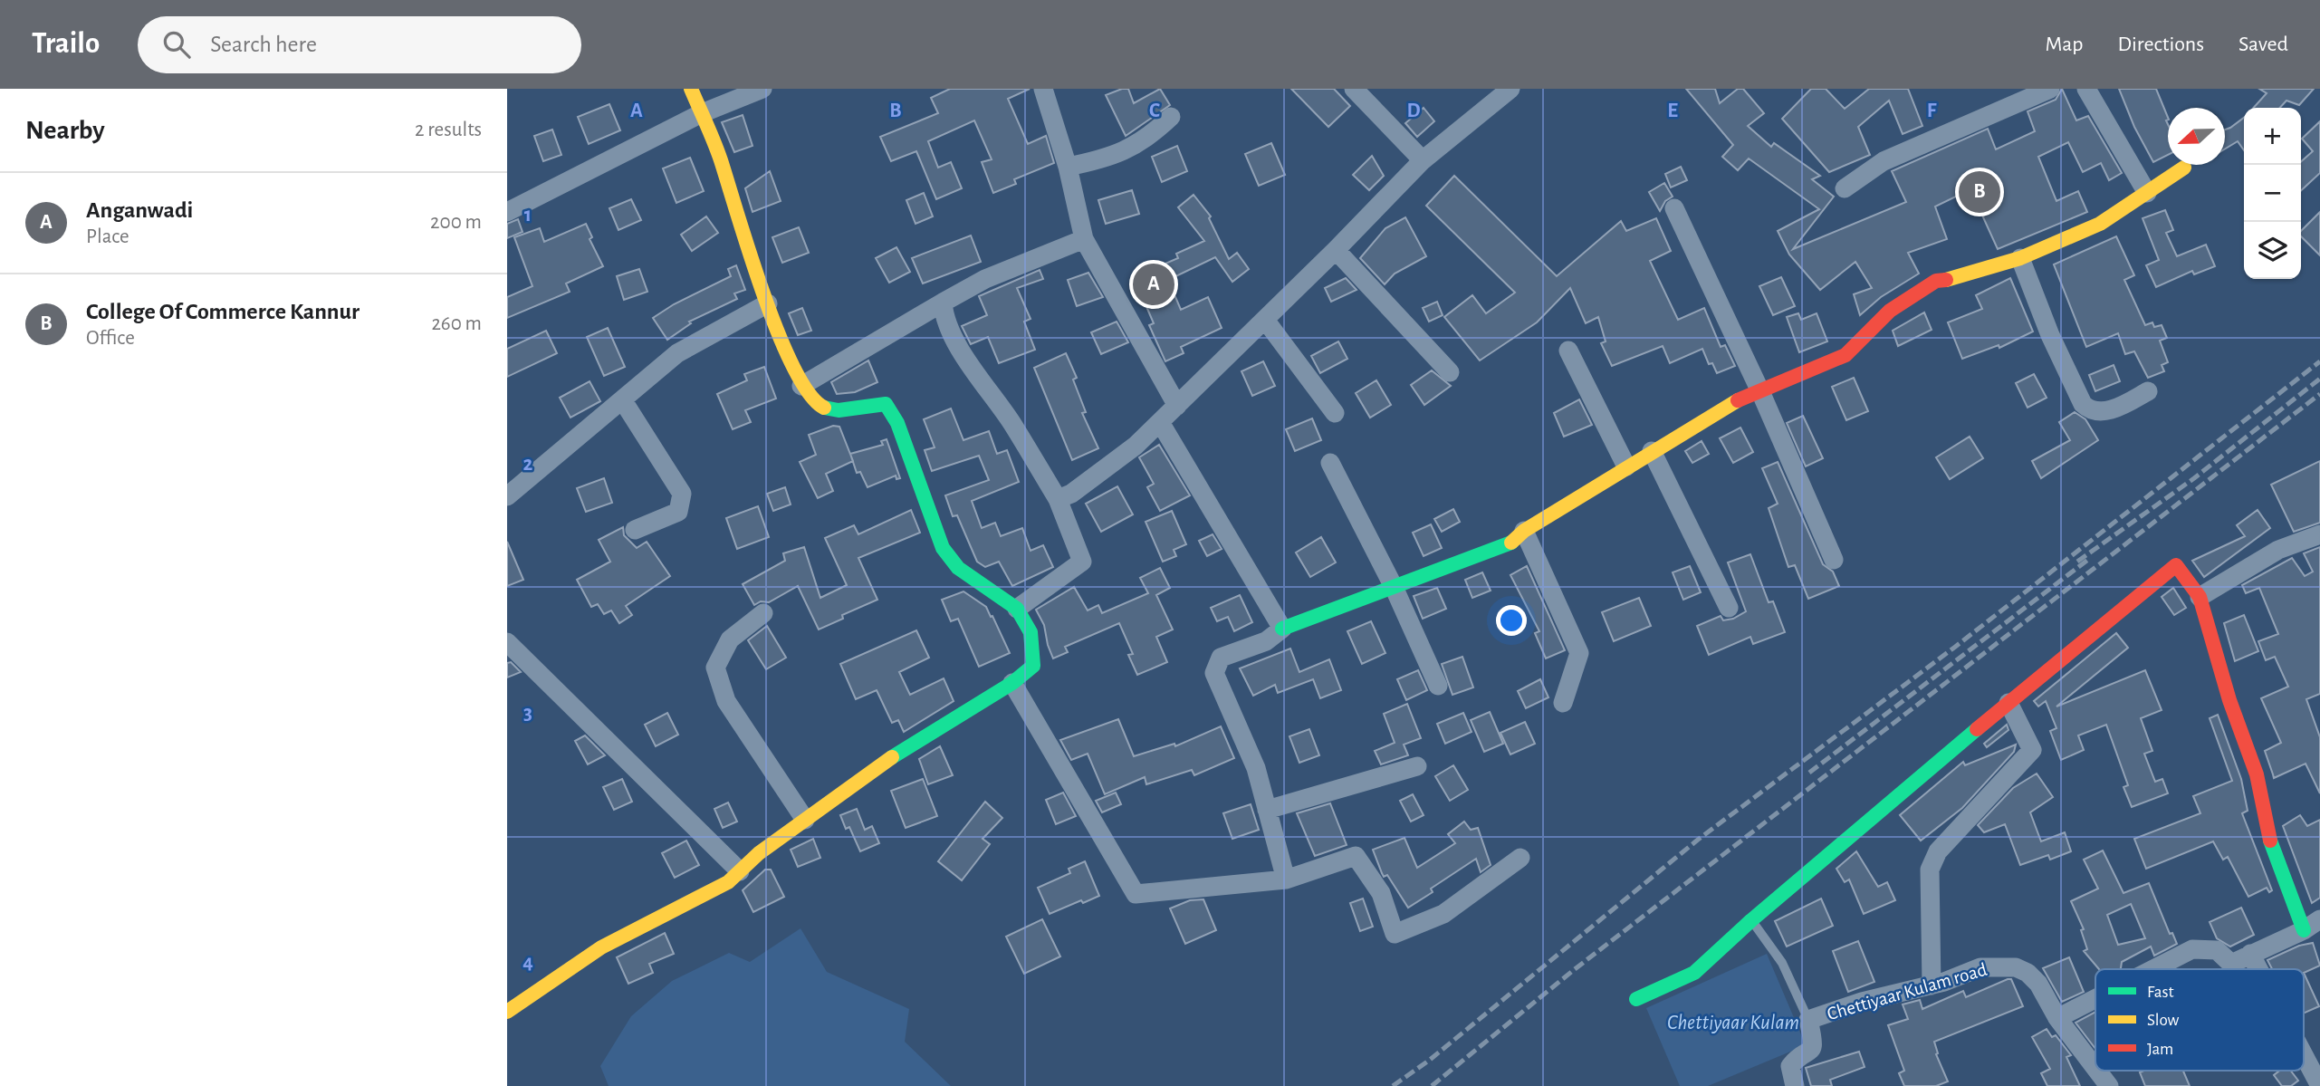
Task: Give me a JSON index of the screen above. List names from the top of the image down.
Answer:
{
  "streets": {
    "street": ["Chettiyaar Kulam road"]
  },
  "water": ["Chettiyaar Kulam"],
  "legend": ["Fast", "Slow", "Jam"],
  "north": "left",
  "page": {
    "header": "Trailo",
    "search": "Search here",
    "nav": ["Map", "Directions", "Saved"],
    "heading": ["Nearby", "2 results"],
    "map_buttons": ["+", "−"],
    "pins": ["B", "A"],
    "list": [
      {
        "mark": "A",
        "name": "Anganwadi",
        "note": "Place",
        "value": "200 m"
      },
      {
        "mark": "B",
        "name": "College Of Commerce Kannur",
        "note": "Office",
        "value": "260 m"
      }
    ]
  },
  "grid": {
    "columns": [
      "A",
      "B",
      "C",
      "D",
      "E",
      "F"
    ],
    "rows": [
      "1",
      "2",
      "3",
      "4"
    ]
  }
}
